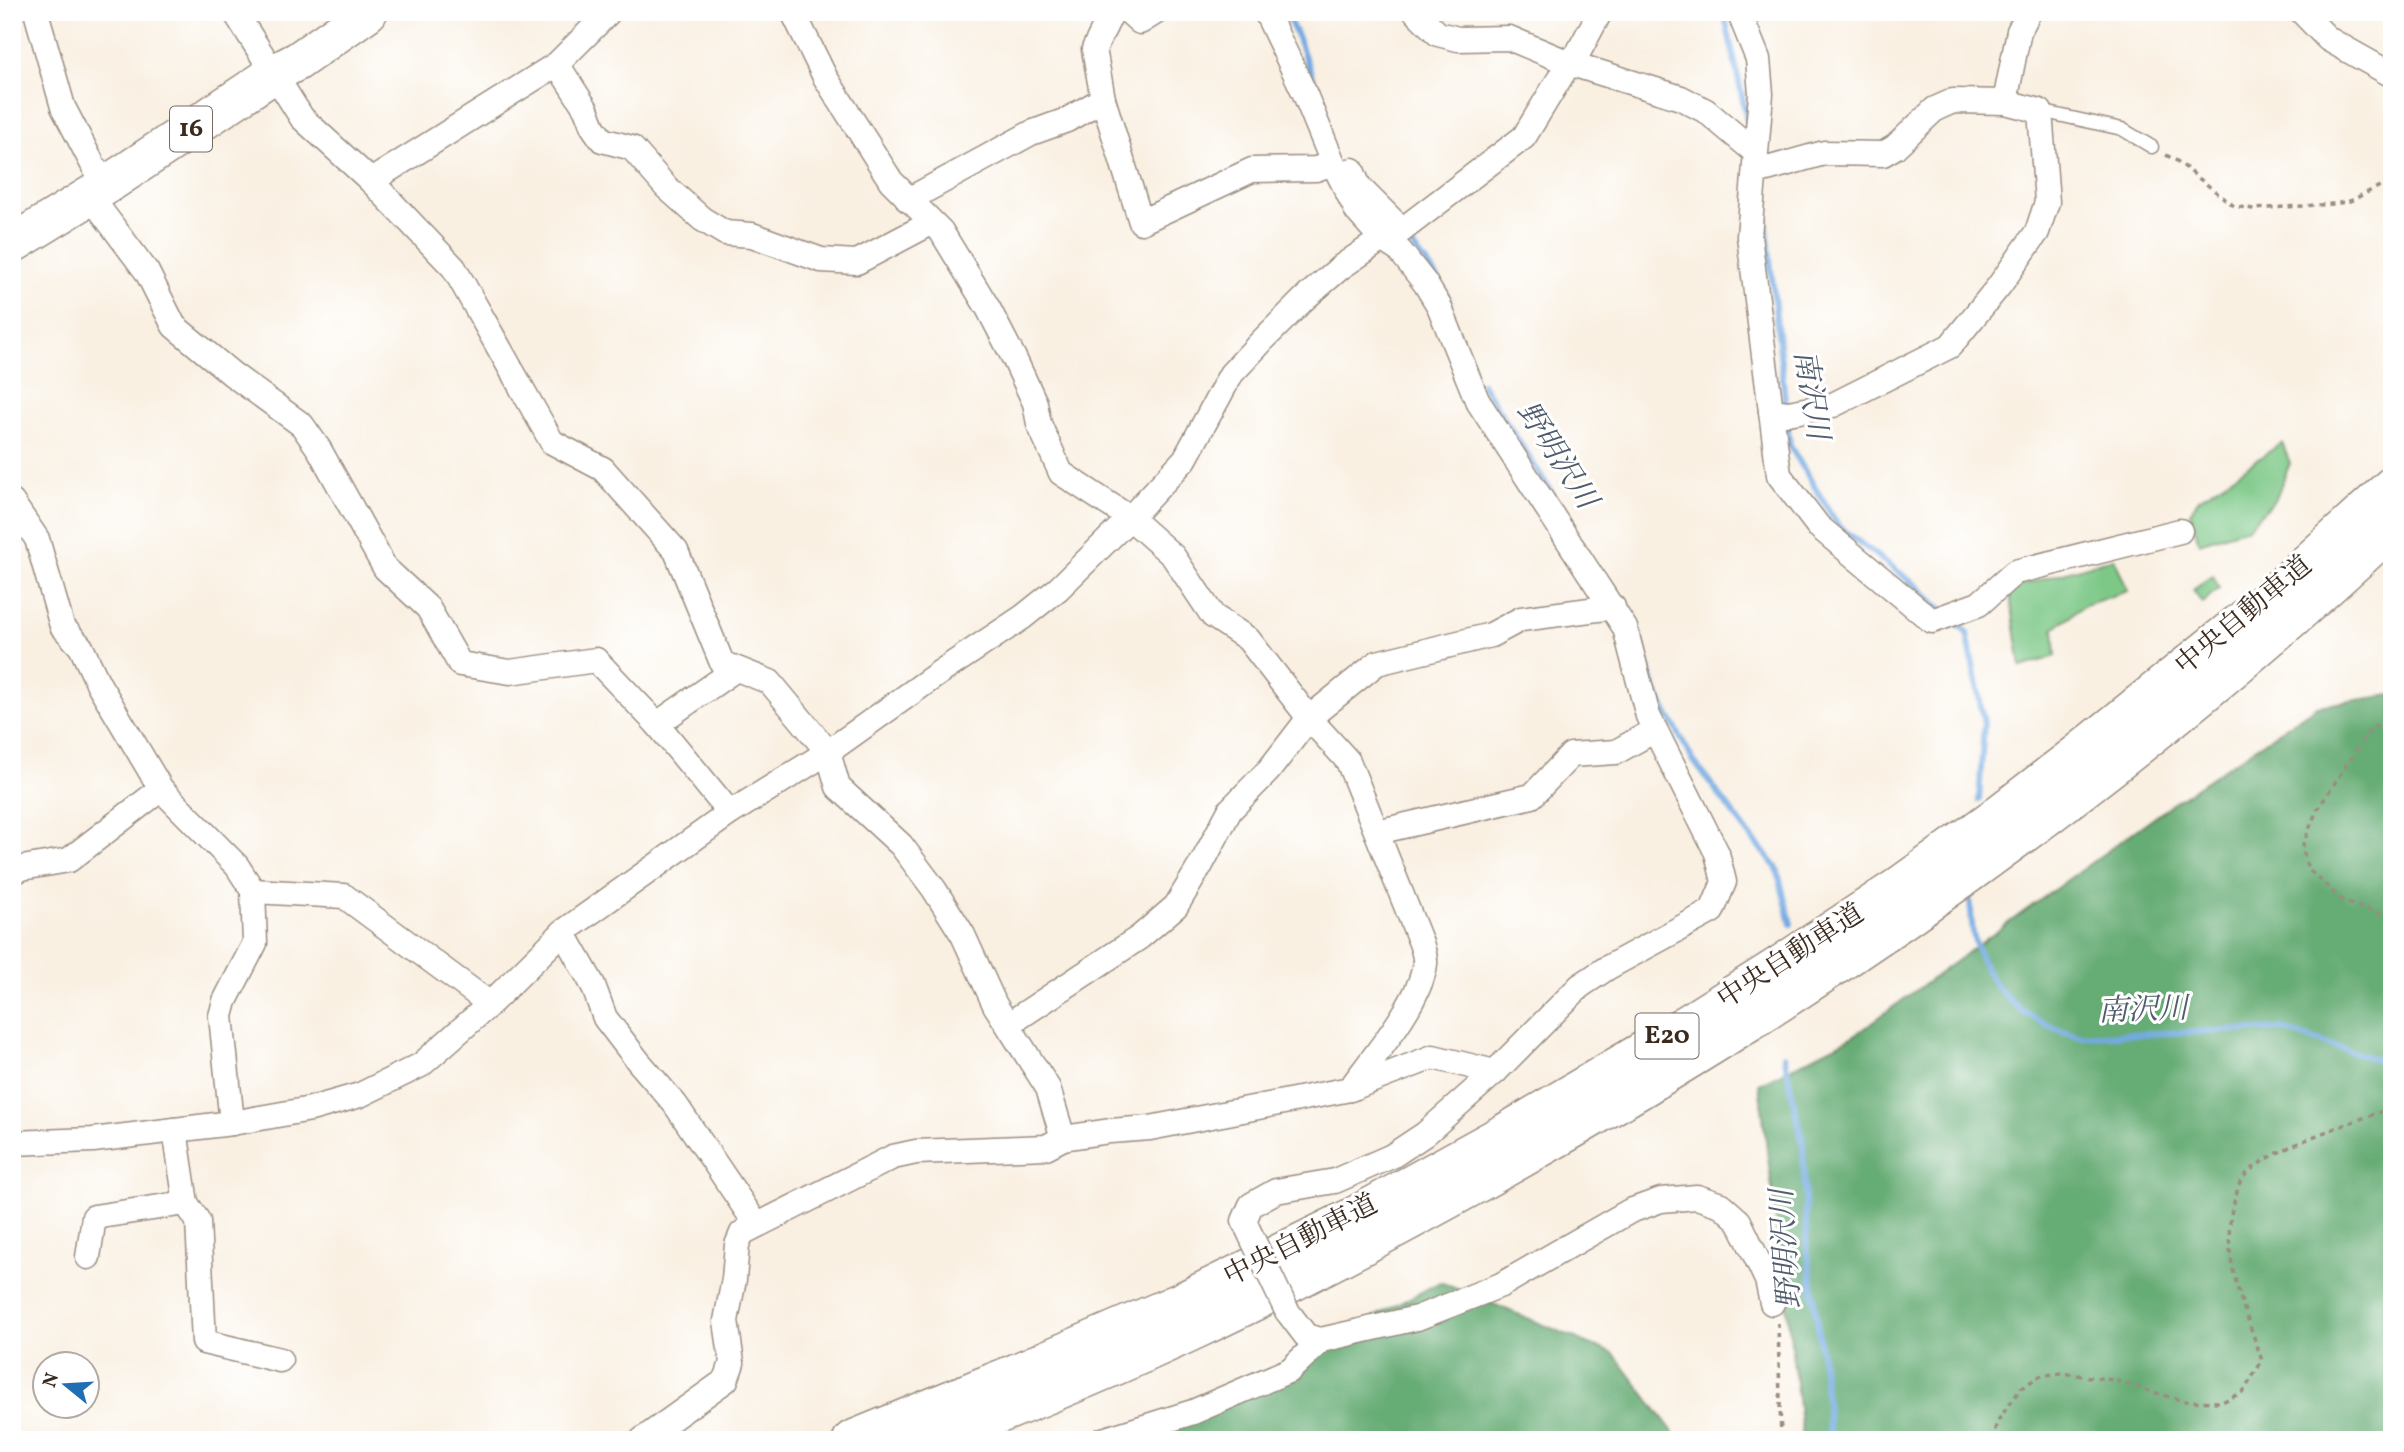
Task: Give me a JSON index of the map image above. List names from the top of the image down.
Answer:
{
  "streets": {
    "main road": ["16", "中央自動車道", "E20"]
  },
  "water": ["南沢川", "野明沢川"],
  "north": "left"
}
